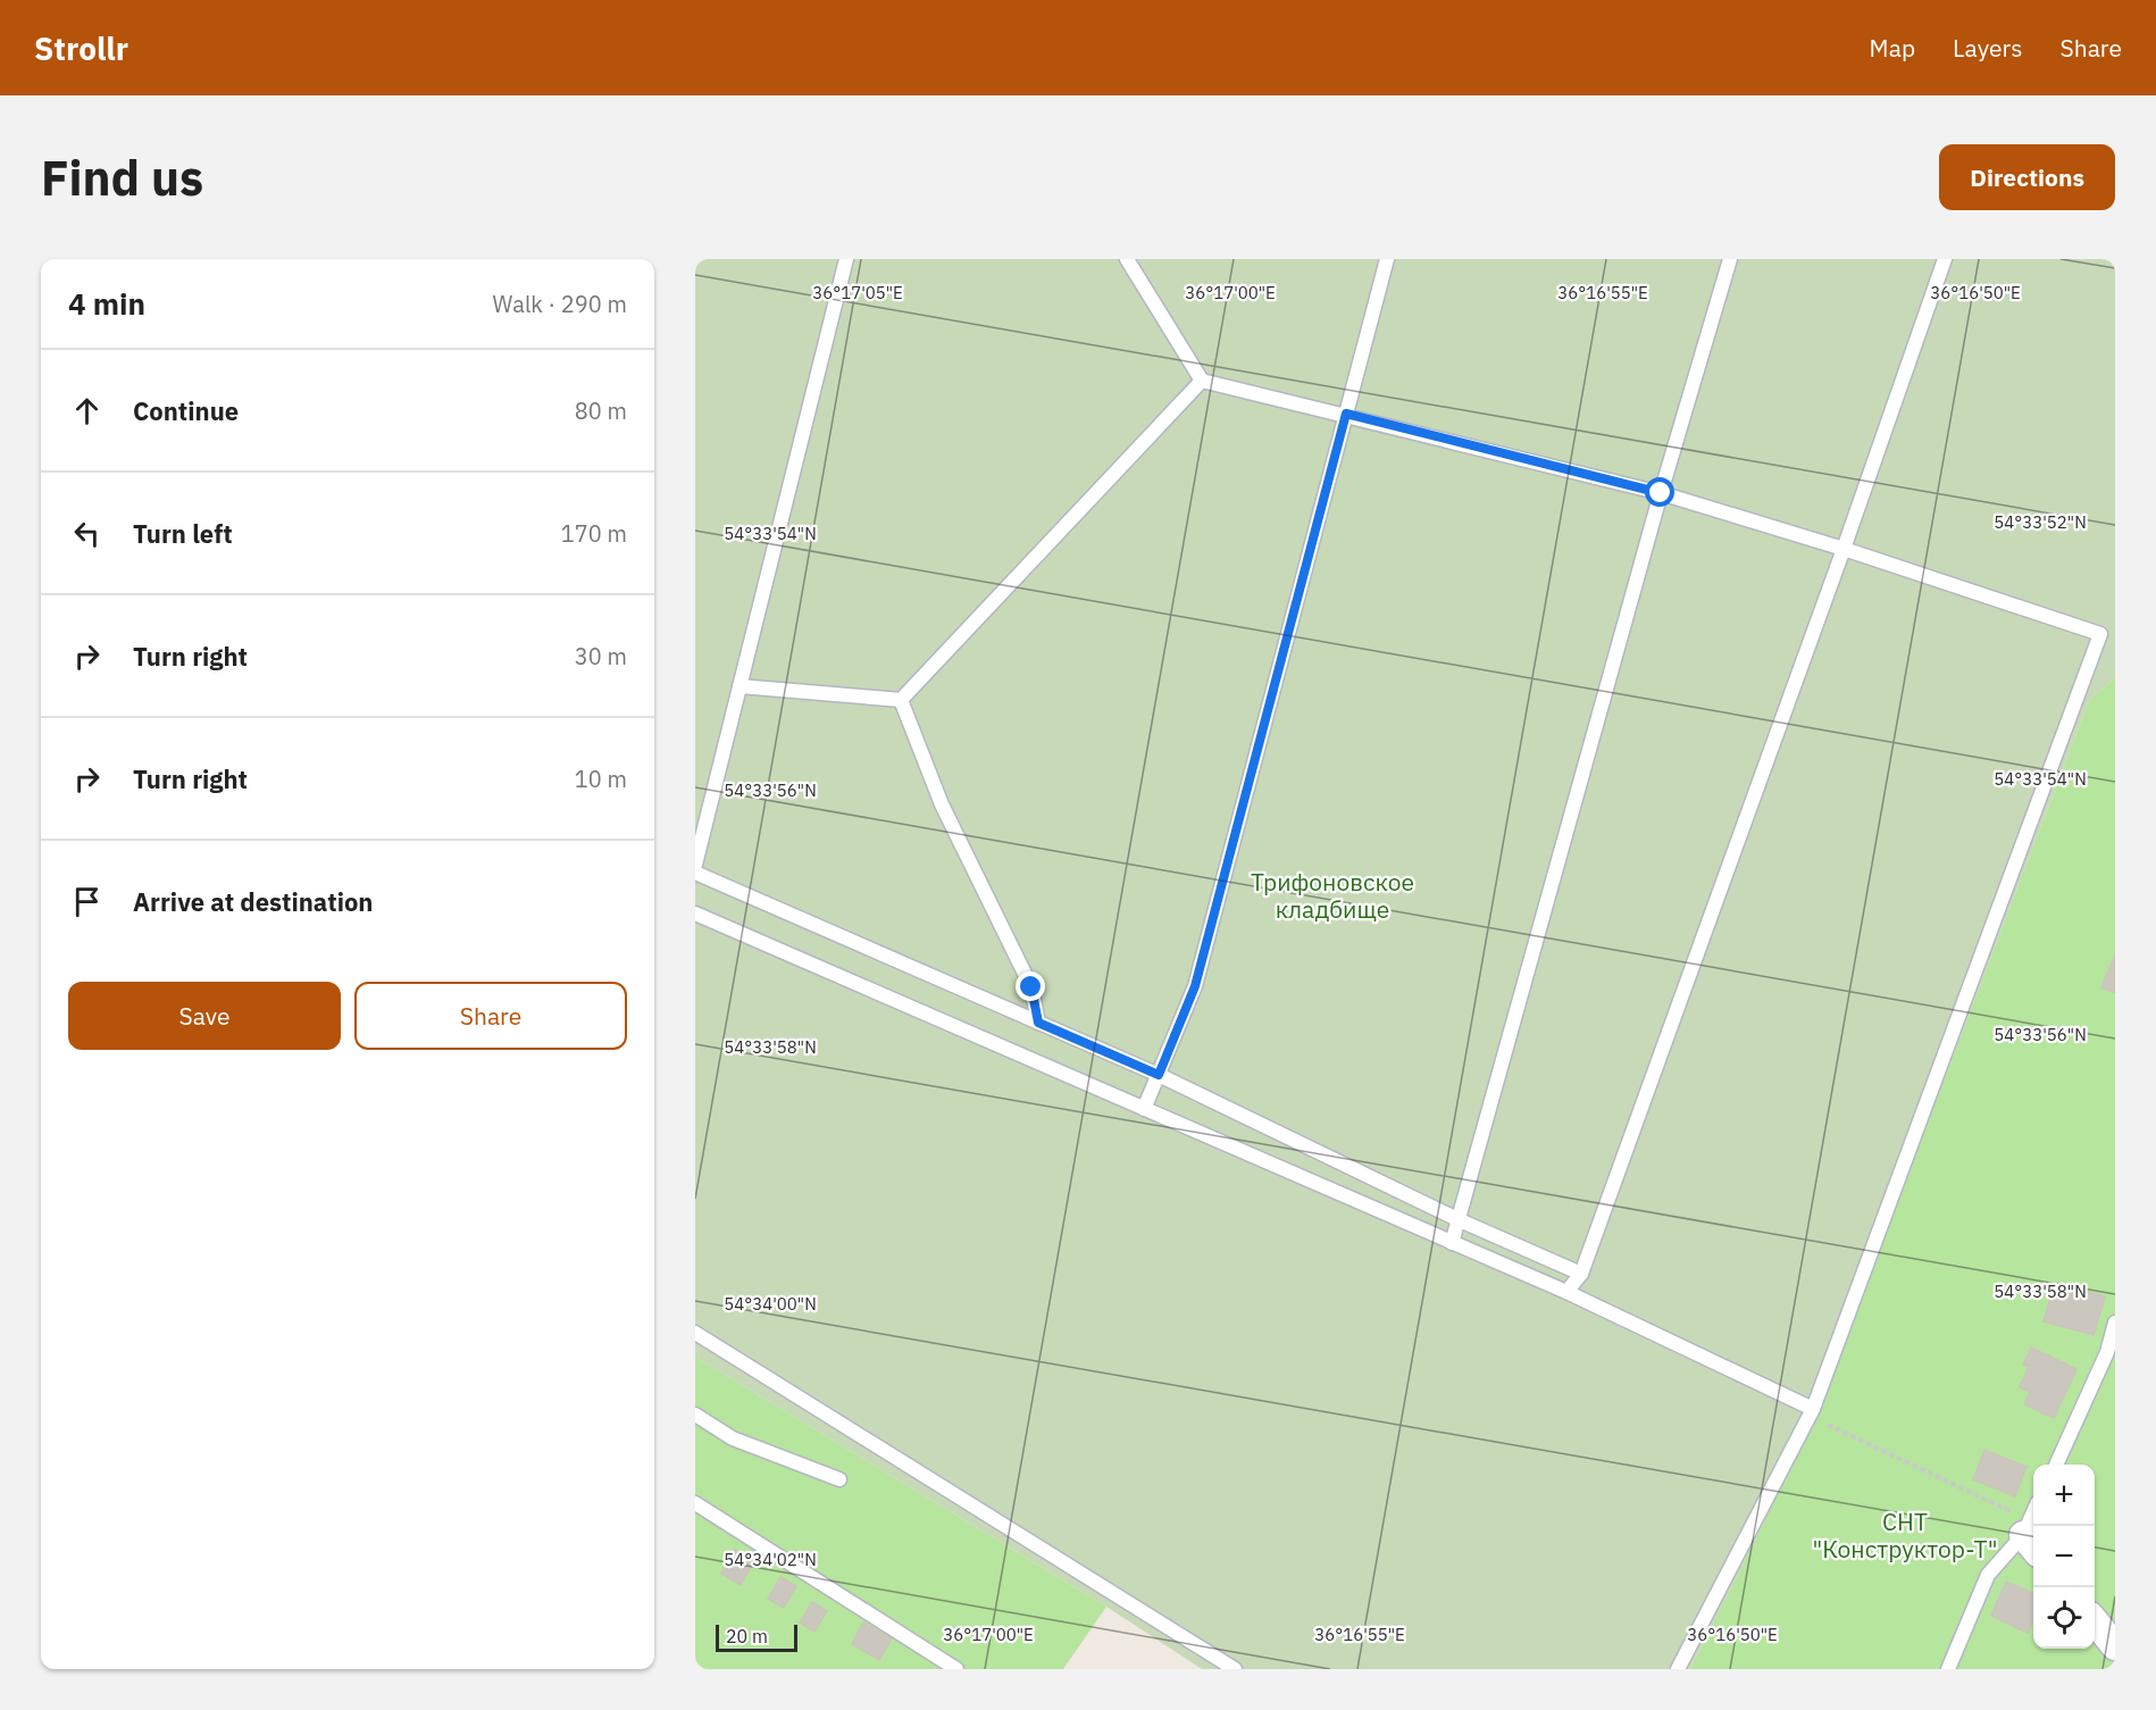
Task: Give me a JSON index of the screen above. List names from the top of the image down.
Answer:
{
  "parks": ["Трифоновское кладбище", "СНТ \"Конструктор-Т\""],
  "scale_bar": "20 m",
  "page": {
    "header": "Strollr",
    "nav": ["Map", "Layers", "Share"],
    "buttons": [
      "Directions",
      ["Save", "Share"]
    ],
    "title": "Find us",
    "heading": ["4 min", "Walk · 290 m"],
    "list": [
      ["Continue", "80 m"],
      ["Turn left", "170 m"],
      ["Turn right", "30 m"],
      ["Turn right", "10 m"],
      "Arrive at destination"
    ],
    "map_buttons": ["+", "−"],
    "scale": "20 m"
  },
  "coordinates": [
    "36°17'05\"E",
    "36°17'00\"E",
    "36°16'55\"E",
    "36°16'50\"E",
    "54°33'52\"N",
    "54°33'54\"N",
    "54°33'56\"N",
    "54°33'58\"N",
    "54°34'00\"N",
    "54°34'02\"N"
  ]
}
